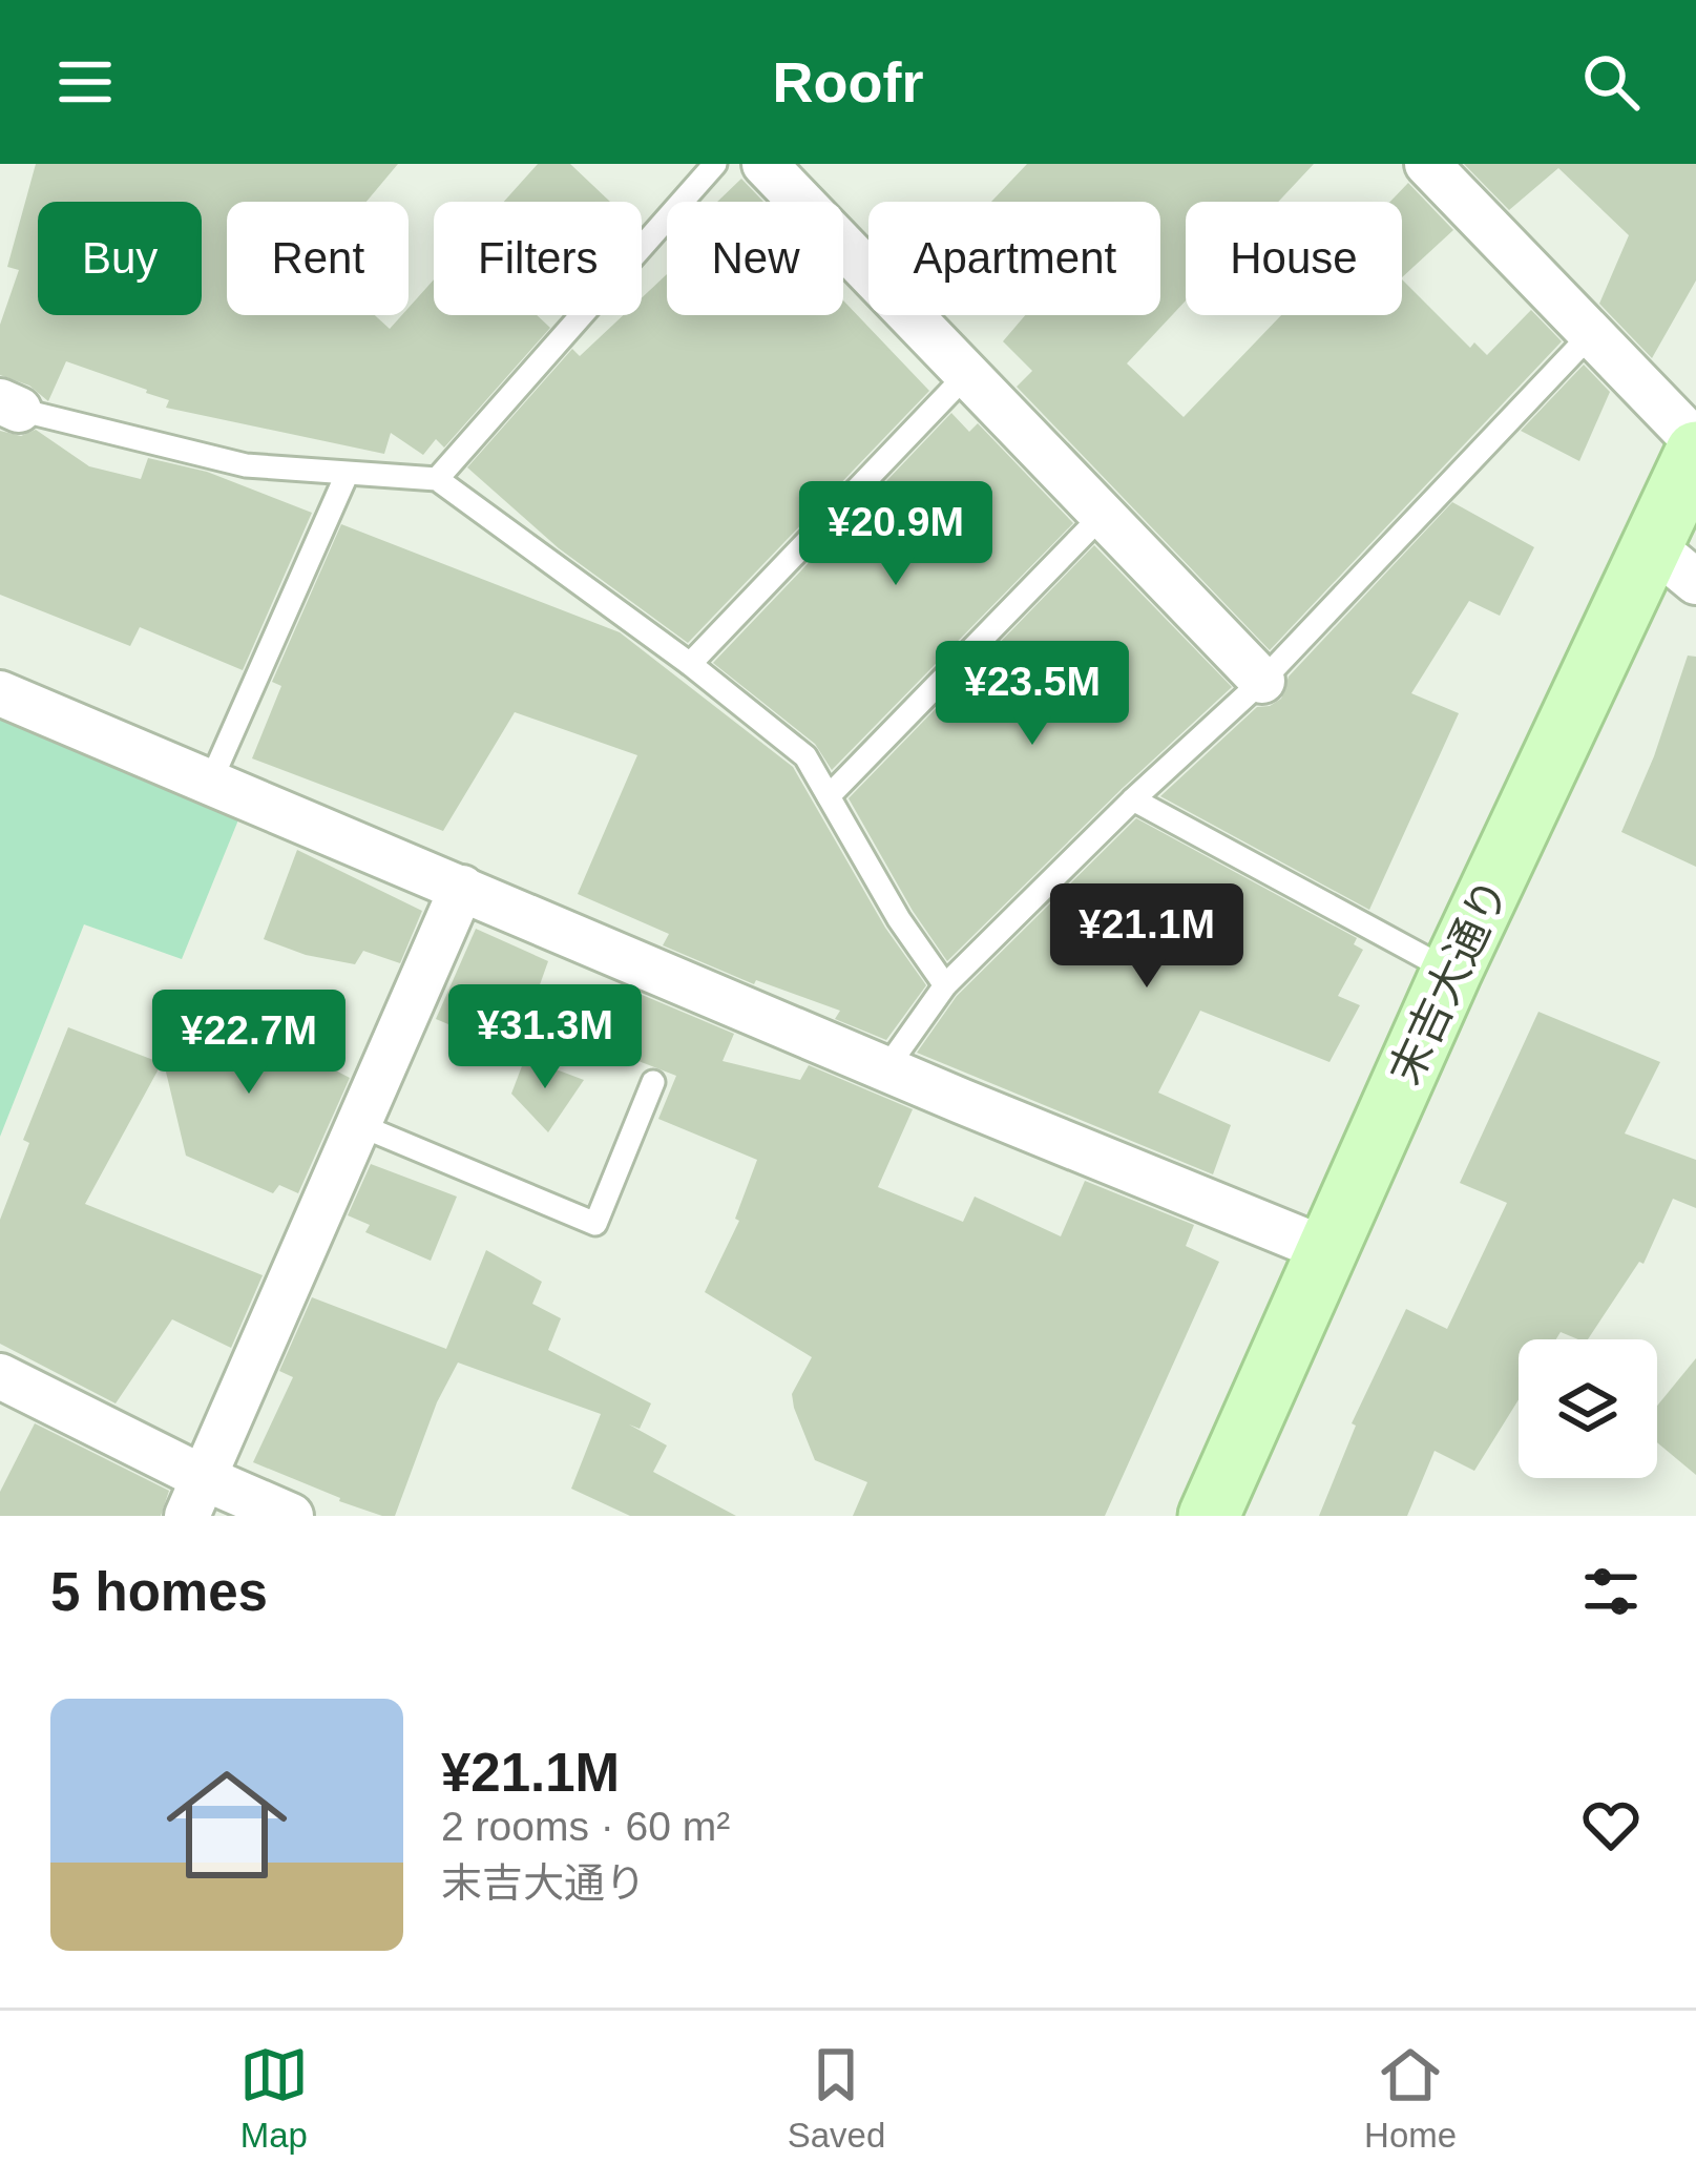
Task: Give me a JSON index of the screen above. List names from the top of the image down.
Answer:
{
  "streets": {
    "street": ["末吉大通り"]
  },
  "page": {
    "header": "Roofr",
    "chip": [
      "Buy",
      "Rent",
      "Filters",
      "New",
      "Apartment",
      "House"
    ],
    "price": [
      "¥20.9M",
      "¥23.5M",
      "¥21.1M",
      "¥31.3M",
      "¥22.7M"
    ],
    "heading": "5 homes",
    "list": [
      {
        "name": "¥21.1M",
        "note": "2 rooms · 60 m² · 末吉大通り"
      }
    ],
    "tabs": ["Map", "Saved", "Home"]
  }
}
